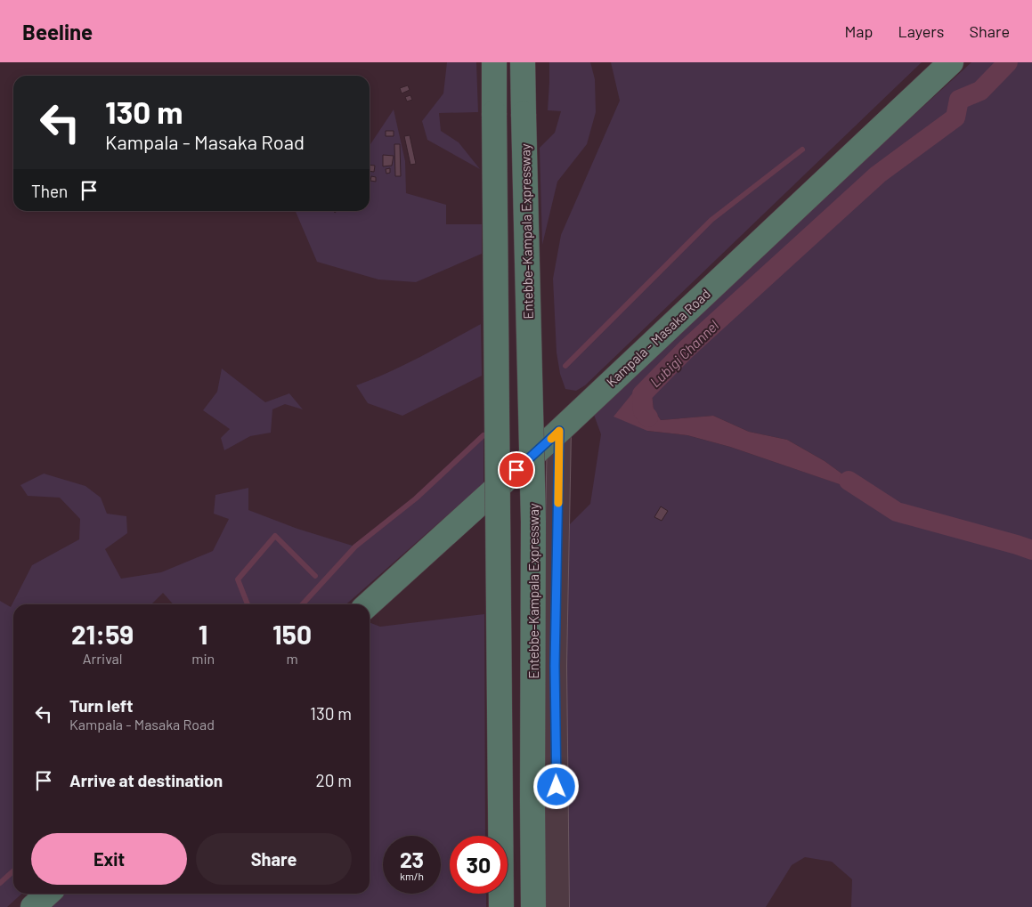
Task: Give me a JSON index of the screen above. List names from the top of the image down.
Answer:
{
  "streets": {
    "highway": ["Entebbe–Kampala Expressway", "Kampala - Masaka Road"]
  },
  "water": ["Lubigi Channel"],
  "page": {
    "header": "Beeline",
    "nav": ["Map", "Layers", "Share"],
    "turn": ["130 m", "Kampala - Masaka Road"],
    "then": "Then",
    "eta": [
      "21:59",
      "Arrival",
      "1",
      "min",
      "150",
      "m"
    ],
    "list": [
      {
        "name": "Turn left",
        "note": "Kampala - Masaka Road",
        "value": "130 m"
      },
      {
        "name": "Arrive at destination",
        "value": "20 m"
      }
    ],
    "buttons": ["Exit", "Share"],
    "speed": "23 km/h",
    "limit": "30"
  }
}
